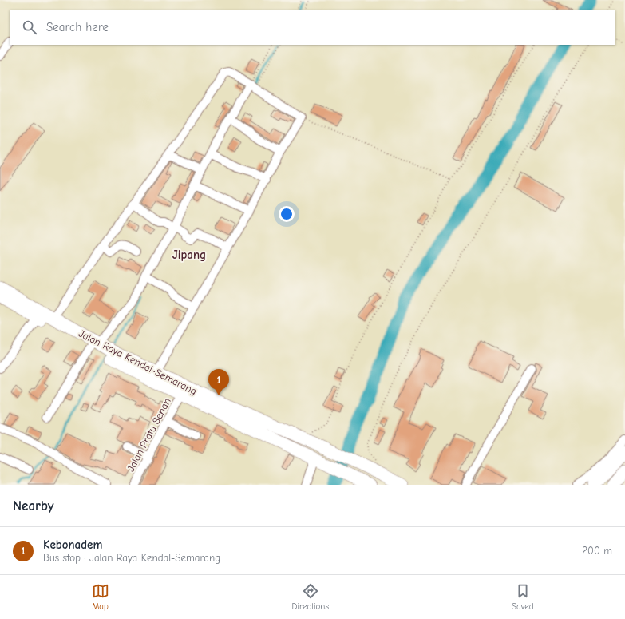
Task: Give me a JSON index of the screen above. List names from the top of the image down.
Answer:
{
  "streets": {
    "highway": ["Jalan Raya Kendal-Semarang"],
    "street": ["Jalan Pratu Senan"]
  },
  "crossings": [
    ["Jalan Raya Kendal-Semarang", "Jalan Pratu Senan"]
  ],
  "districts": ["Jipang"],
  "page": {
    "search": "Search here",
    "pins": "1",
    "heading": "Nearby",
    "list": [
      {
        "mark": "1",
        "name": "Kebonadem",
        "note": "Bus stop · Jalan Raya Kendal-Semarang",
        "value": "200 m"
      }
    ],
    "nav": ["Map", "Directions", "Saved"]
  }
}
